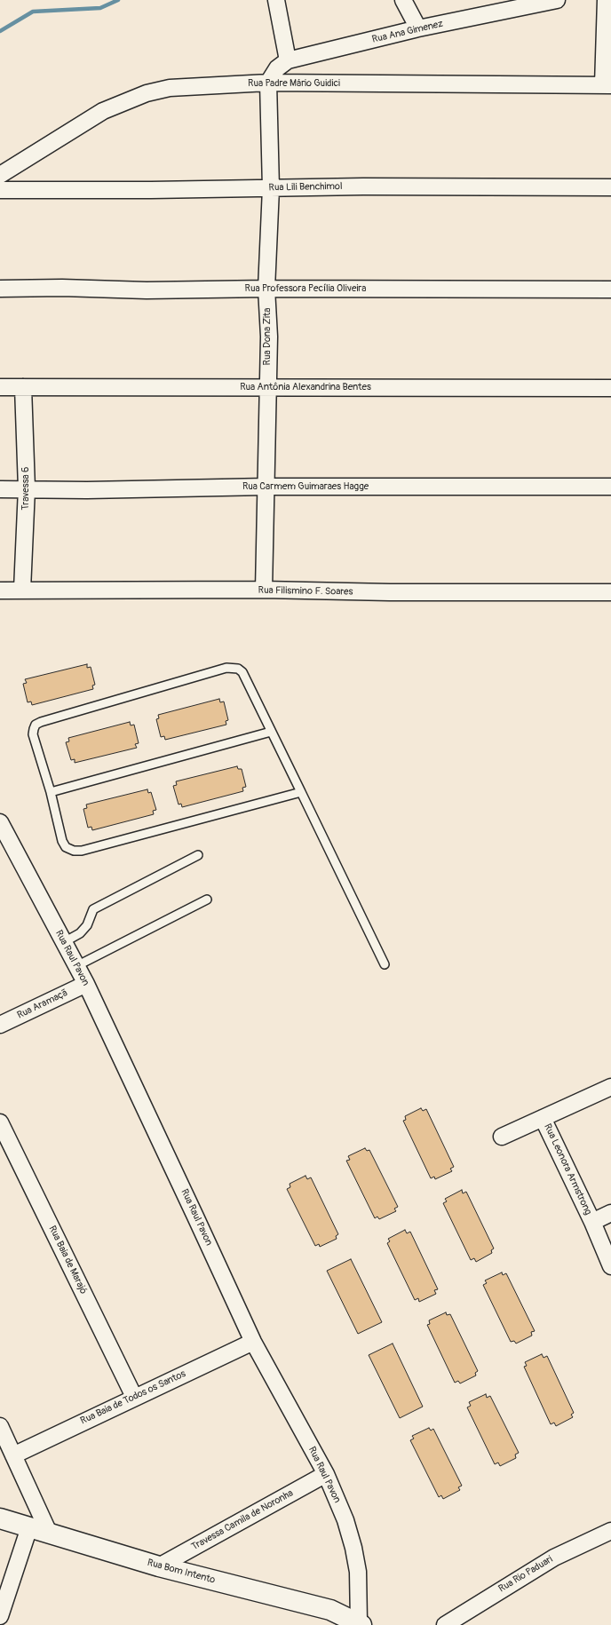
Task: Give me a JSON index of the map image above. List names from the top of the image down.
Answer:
{
  "streets": {
    "street": [
      "Rua Ana Gimenez",
      "Rua Padre Mário Guidici",
      "Rua Lili Benchimol",
      "Rua Professora Pecília Oliveira",
      "Rua Dona Zita",
      "Rua Antônia Alexandrina Bentes",
      "Rua Carmem Guimaraes Hagge",
      "Travessa 6",
      "Rua Filismino F. Soares",
      "Rua Raul Pavon",
      "Rua Aramaçã",
      "Rua Leonora Armstrong",
      "Rua Baia de Marajó",
      "Rua Baia de Todos os Santos",
      "Travessa Camila de Noronha",
      "Rua Bom Intento",
      "Rua Rio Paduari"
    ]
  },
  "crossings": [
    ["Rua Ana Gimenez", "Rua Padre Mário Guidici"],
    ["Rua Ana Gimenez", "Rua Dona Zita"],
    ["Rua Padre Mário Guidici", "Rua Dona Zita"],
    ["Rua Lili Benchimol", "Rua Dona Zita"],
    ["Rua Professora Pecília Oliveira", "Rua Dona Zita"],
    ["Rua Dona Zita", "Rua Antônia Alexandrina Bentes"],
    ["Rua Dona Zita", "Rua Carmem Guimaraes Hagge"],
    ["Rua Dona Zita", "Rua Filismino F. Soares"],
    ["Rua Antônia Alexandrina Bentes", "Travessa 6"],
    ["Rua Carmem Guimaraes Hagge", "Travessa 6"],
    ["Travessa 6", "Rua Filismino F. Soares"],
    ["Rua Raul Pavon", "Rua Aramaçã"],
    ["Rua Raul Pavon", "Rua Baia de Todos os Santos"],
    ["Rua Raul Pavon", "Travessa Camila de Noronha"],
    ["Rua Raul Pavon", "Rua Bom Intento"],
    ["Rua Baia de Marajó", "Rua Baia de Todos os Santos"],
    ["Travessa Camila de Noronha", "Rua Bom Intento"]
  ]
}
